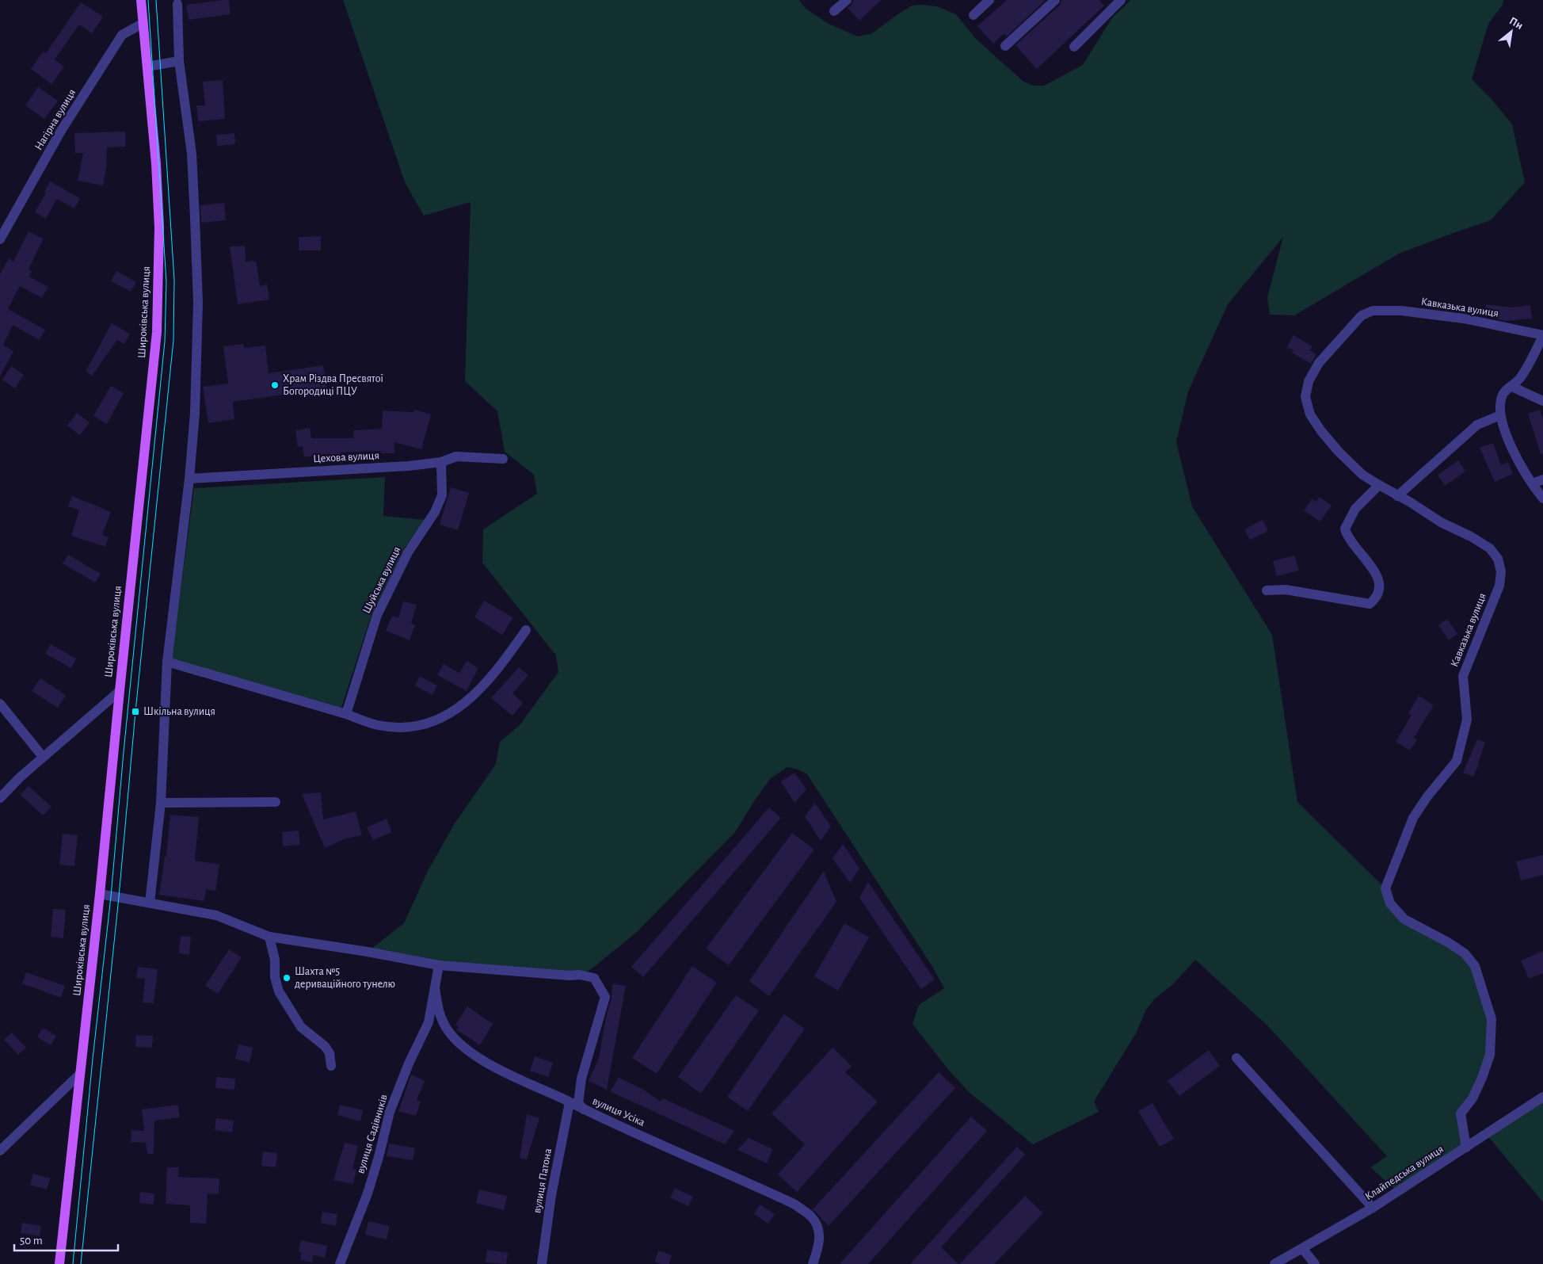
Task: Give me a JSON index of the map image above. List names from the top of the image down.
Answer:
{
  "streets": {
    "main road": ["Широківська вулиця"],
    "street": [
      "Нагірна вулиця",
      "Кавказька вулиця",
      "Цехова вулиця",
      "Шуйська вулиця",
      "вулиця Усіка",
      "вулиця Садівників",
      "Клайпедська вулиця",
      "вулиця Патона"
    ]
  },
  "crossings": [
    ["Нагірна вулиця", "Широківська вулиця"],
    ["Кавказька вулиця", "Клайпедська вулиця"],
    ["Цехова вулиця", "Шуйська вулиця"],
    ["вулиця Усіка", "вулиця Садівників"],
    ["вулиця Усіка", "вулиця Патона"]
  ],
  "places": {
    "other": ["Храм Різдва Пресвятої Богородиці ПЦУ", "Шахта №5 дериваційного тунелю"],
    "transit": ["Шкільна вулиця"]
  },
  "scale_bar": "50 m",
  "north": "top right"
}
